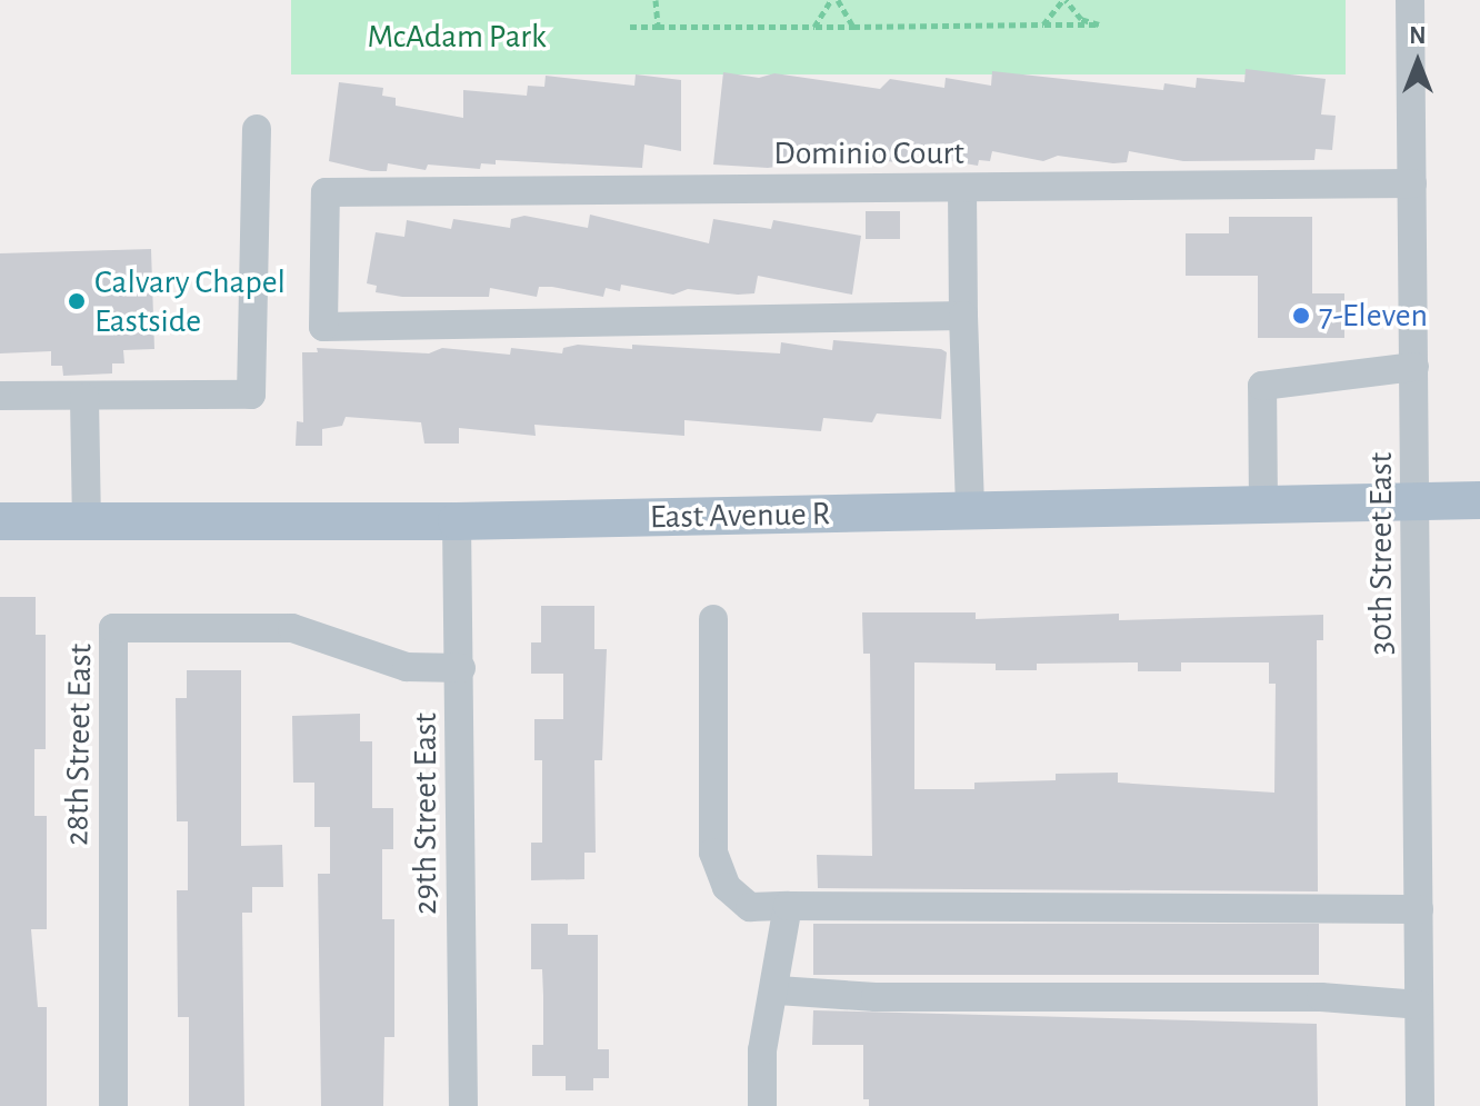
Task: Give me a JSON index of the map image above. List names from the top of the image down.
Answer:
{
  "streets": {
    "main road": ["East Avenue R"],
    "street": [
      "Dominio Court",
      "30th Street East",
      "28th Street East",
      "29th Street East"
    ]
  },
  "crossings": [
    ["Dominio Court", "30th Street East"],
    ["East Avenue R", "30th Street East"],
    ["East Avenue R", "29th Street East"],
    ["28th Street East", "29th Street East"]
  ],
  "parks": ["McAdam Park"],
  "places": ["Calvary Chapel Eastside", "7-Eleven"],
  "north": "top"
}
